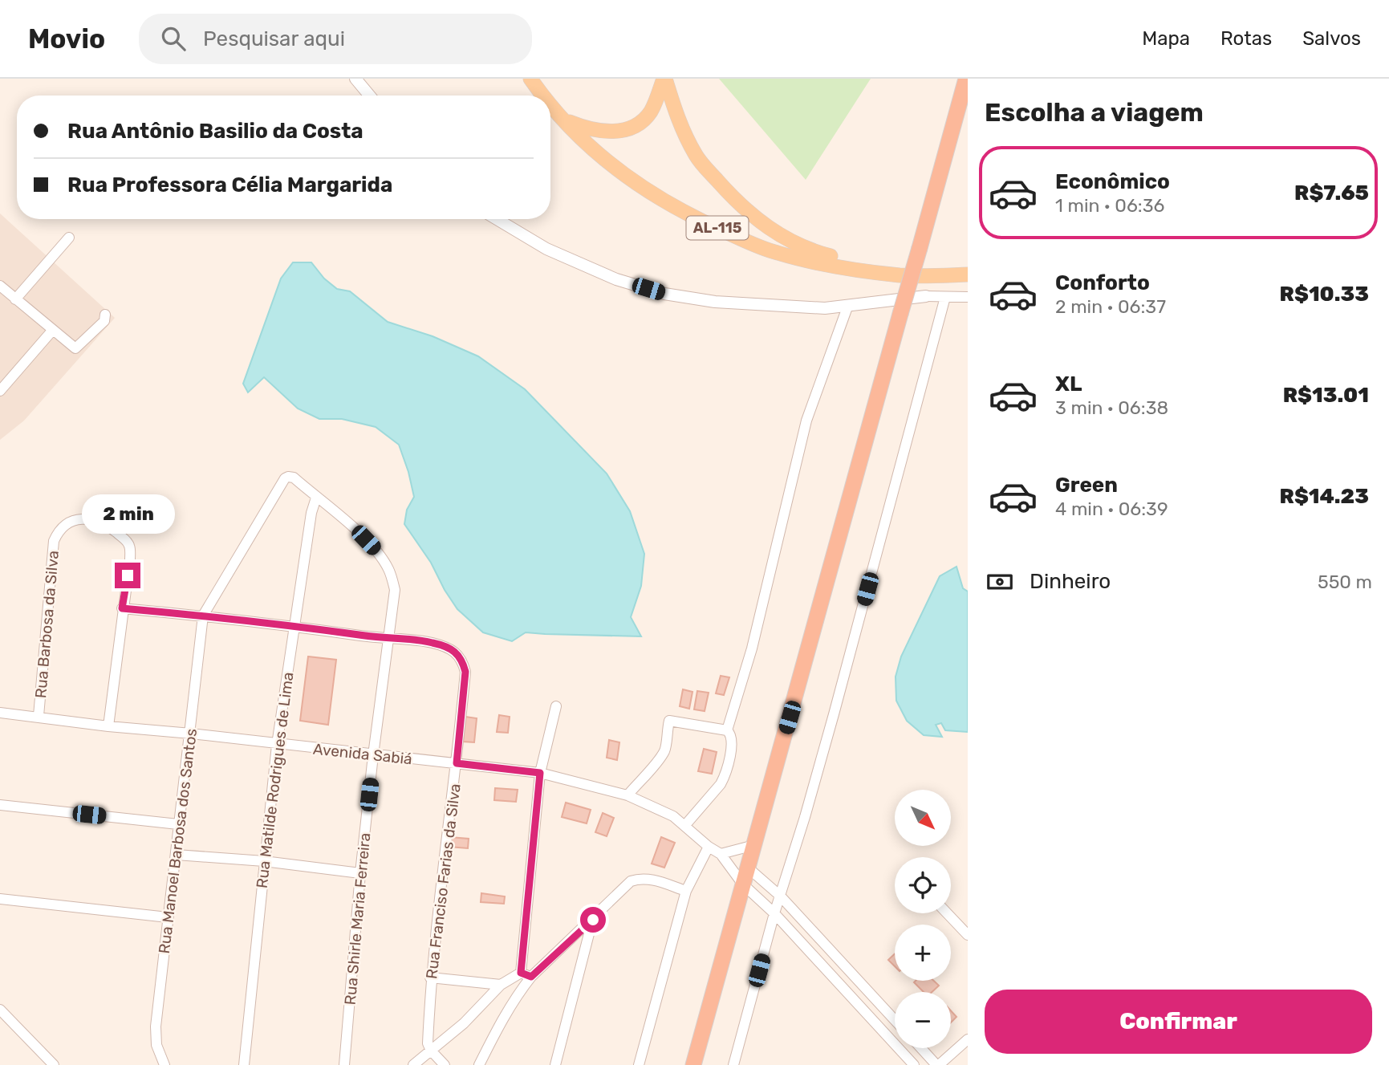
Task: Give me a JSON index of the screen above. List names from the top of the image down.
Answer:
{
  "streets": {
    "main road": ["AL-115"],
    "street": [
      "Rua Barbosa da Silva",
      "Avenida Sabiá",
      "Rua Matilde Rodrigues de Lima",
      "Rua Manoel Barbosa dos Santos",
      "Rua Franciso Farias da Silva",
      "Rua Shirle Maria Ferreira"
    ]
  },
  "crossings": [
    ["Rua Barbosa da Silva", "Avenida Sabiá"],
    ["Avenida Sabiá", "Rua Matilde Rodrigues de Lima"],
    ["Avenida Sabiá", "Rua Manoel Barbosa dos Santos"],
    ["Avenida Sabiá", "Rua Franciso Farias da Silva"],
    ["Avenida Sabiá", "Rua Shirle Maria Ferreira"],
    ["Rua Matilde Rodrigues de Lima", "Rua Shirle Maria Ferreira"],
    ["Rua Franciso Farias da Silva", "Rua Shirle Maria Ferreira"]
  ],
  "north": "bottom right",
  "page": {
    "header": "Movio",
    "search": "Pesquisar aqui",
    "nav": ["Mapa", "Rotas", "Salvos"],
    "heading": "Escolha a viagem",
    "banner": ["Rua Antônio Basilio da Costa", "Rua Professora Célia Margarida"],
    "list": [
      {
        "name": "Econômico",
        "note": "1 min · 06:36",
        "value": "R$7.65"
      },
      {
        "name": "Conforto",
        "note": "2 min · 06:37",
        "value": "R$10.33"
      },
      {
        "name": "XL",
        "note": "3 min · 06:38",
        "value": "R$13.01"
      },
      {
        "name": "Green",
        "note": "4 min · 06:39",
        "value": "R$14.23"
      }
    ],
    "bubble": "2 min",
    "pay": ["Dinheiro", "550 m"],
    "map_buttons": ["+", "−"],
    "buttons": "Confirmar"
  }
}
